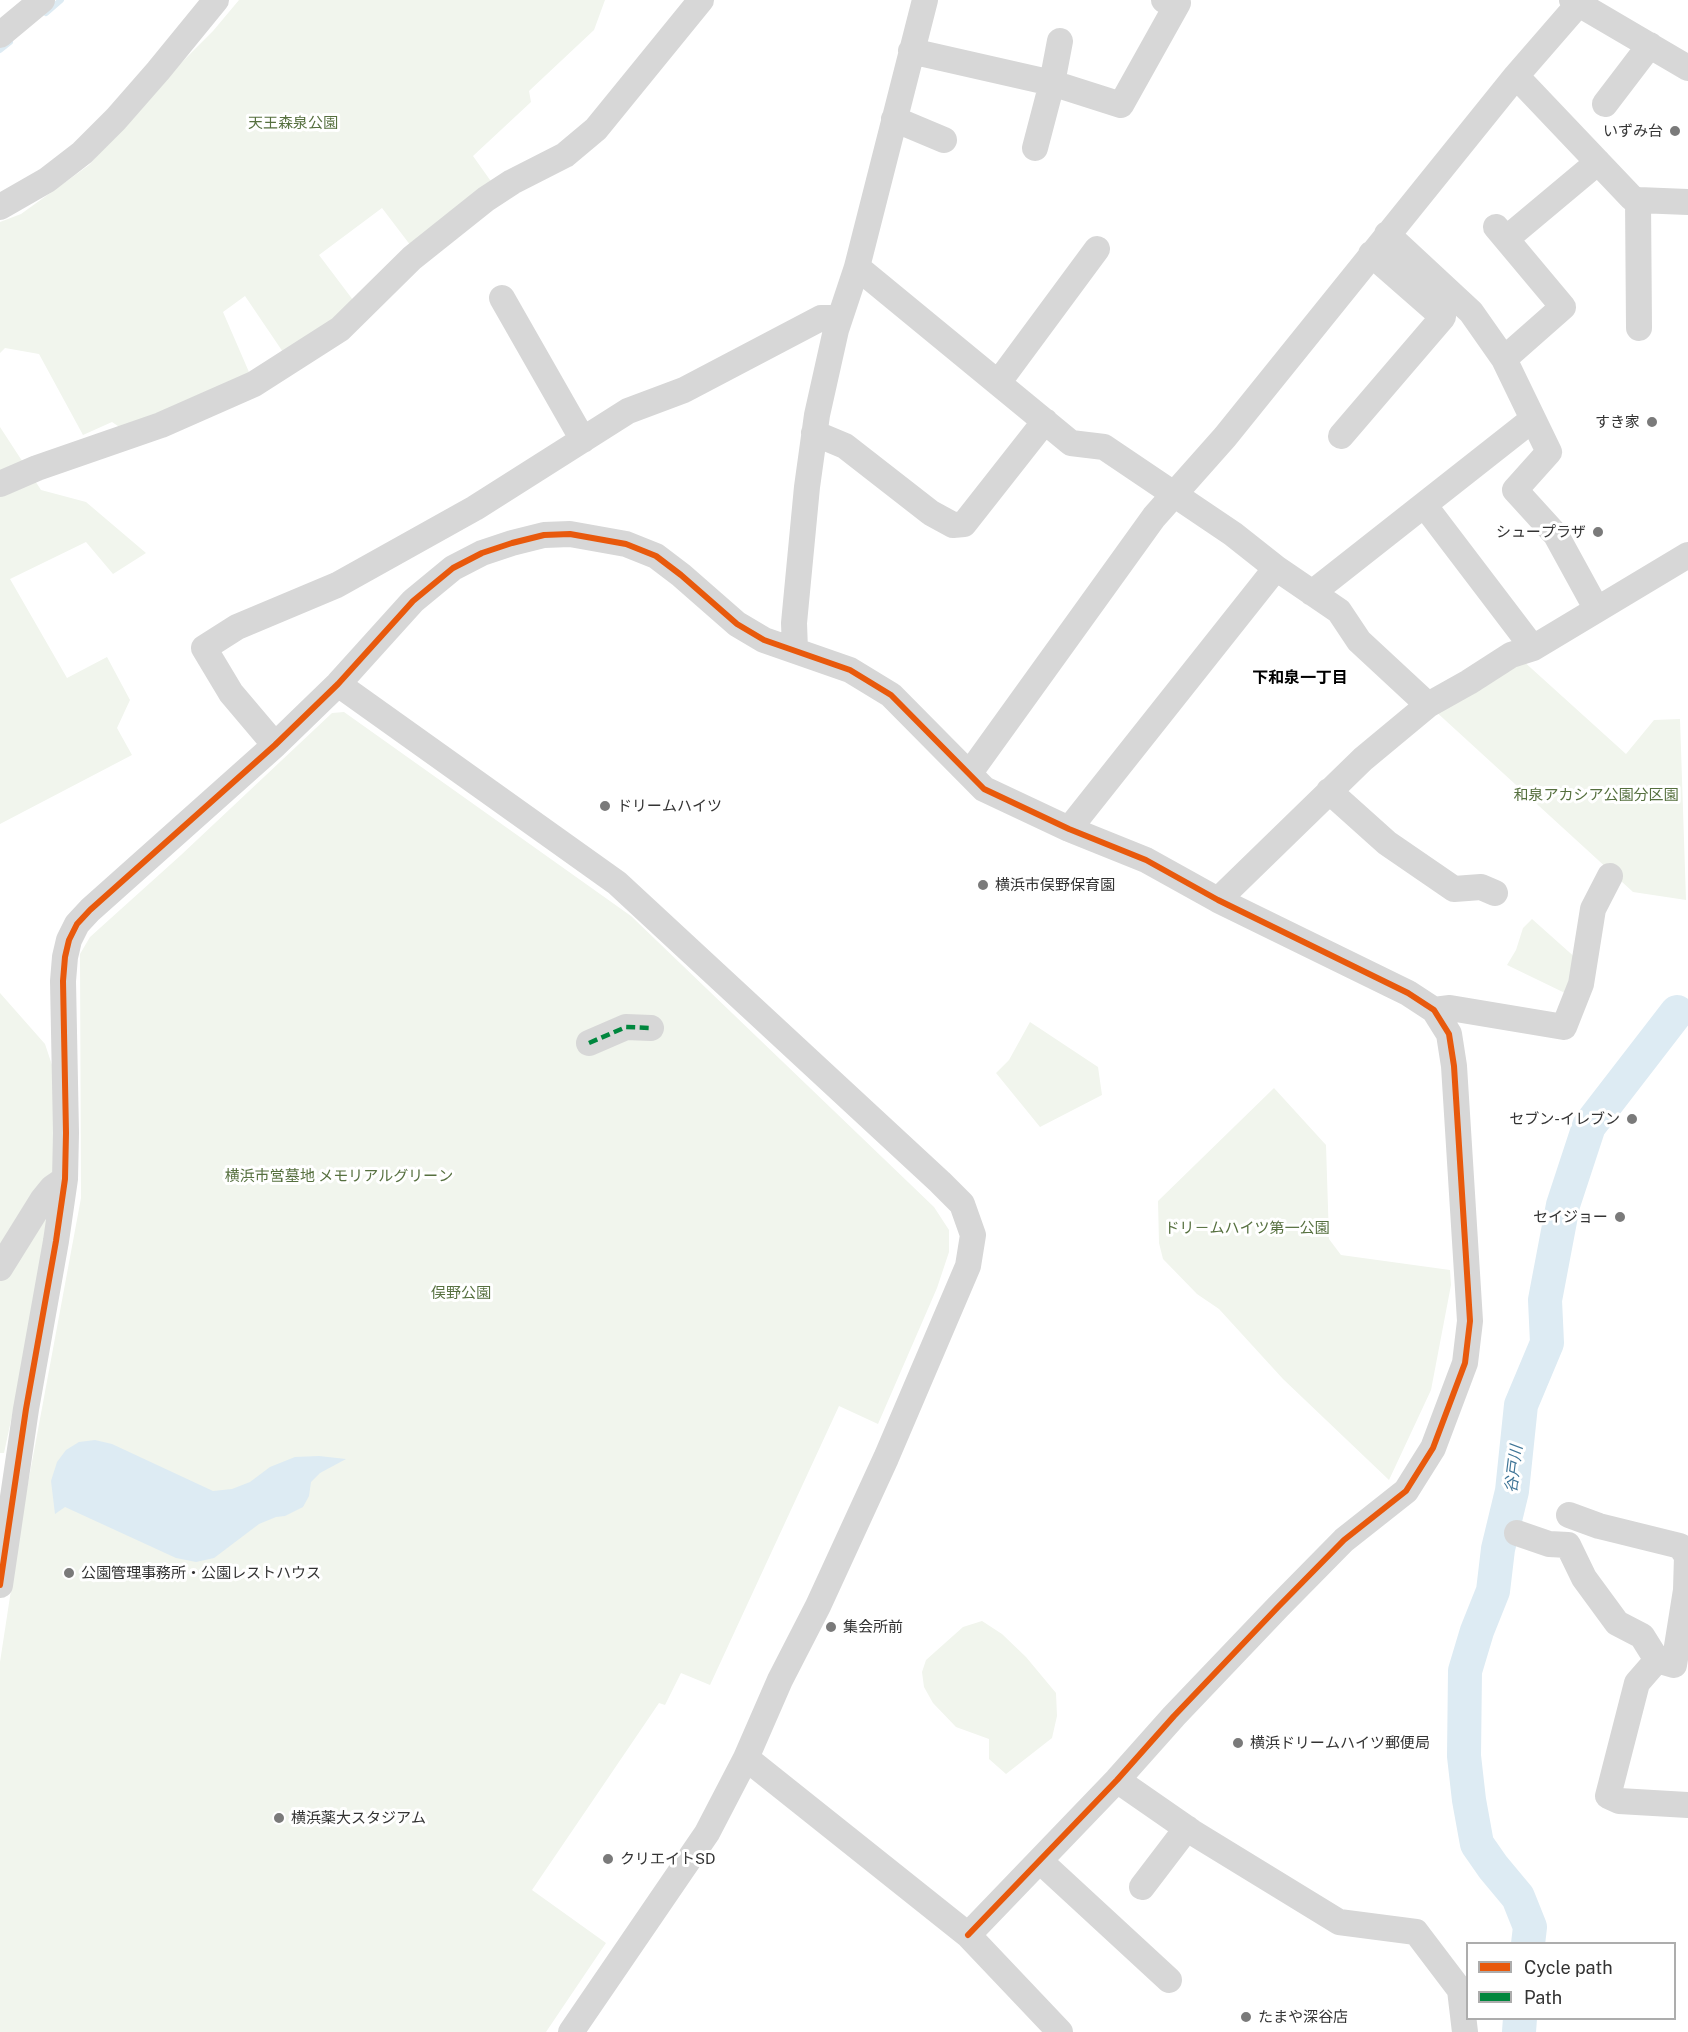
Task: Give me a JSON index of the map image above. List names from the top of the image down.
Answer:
{
  "districts": ["下和泉一丁目"],
  "water": ["谷戸川"],
  "parks": [
    "天王森泉公園",
    "和泉アカシア公園分区園",
    "横浜市営墓地 メモリアルグリーン",
    "ドリ－ムハイツ第一公園",
    "俣野公園"
  ],
  "places": [
    "いずみ台",
    "すき家",
    "シュープラザ",
    "ドリームハイツ",
    "横浜市俣野保育園",
    "セブン-イレブン",
    "セイジョー",
    "公園管理事務所・公園レストハウス",
    "集会所前",
    "横浜ドリームハイツ郵便局",
    "横浜薬大スタジアム",
    "クリエイトSD",
    "たまや深谷店"
  ],
  "legend": ["Cycle path", "Path"]
}
